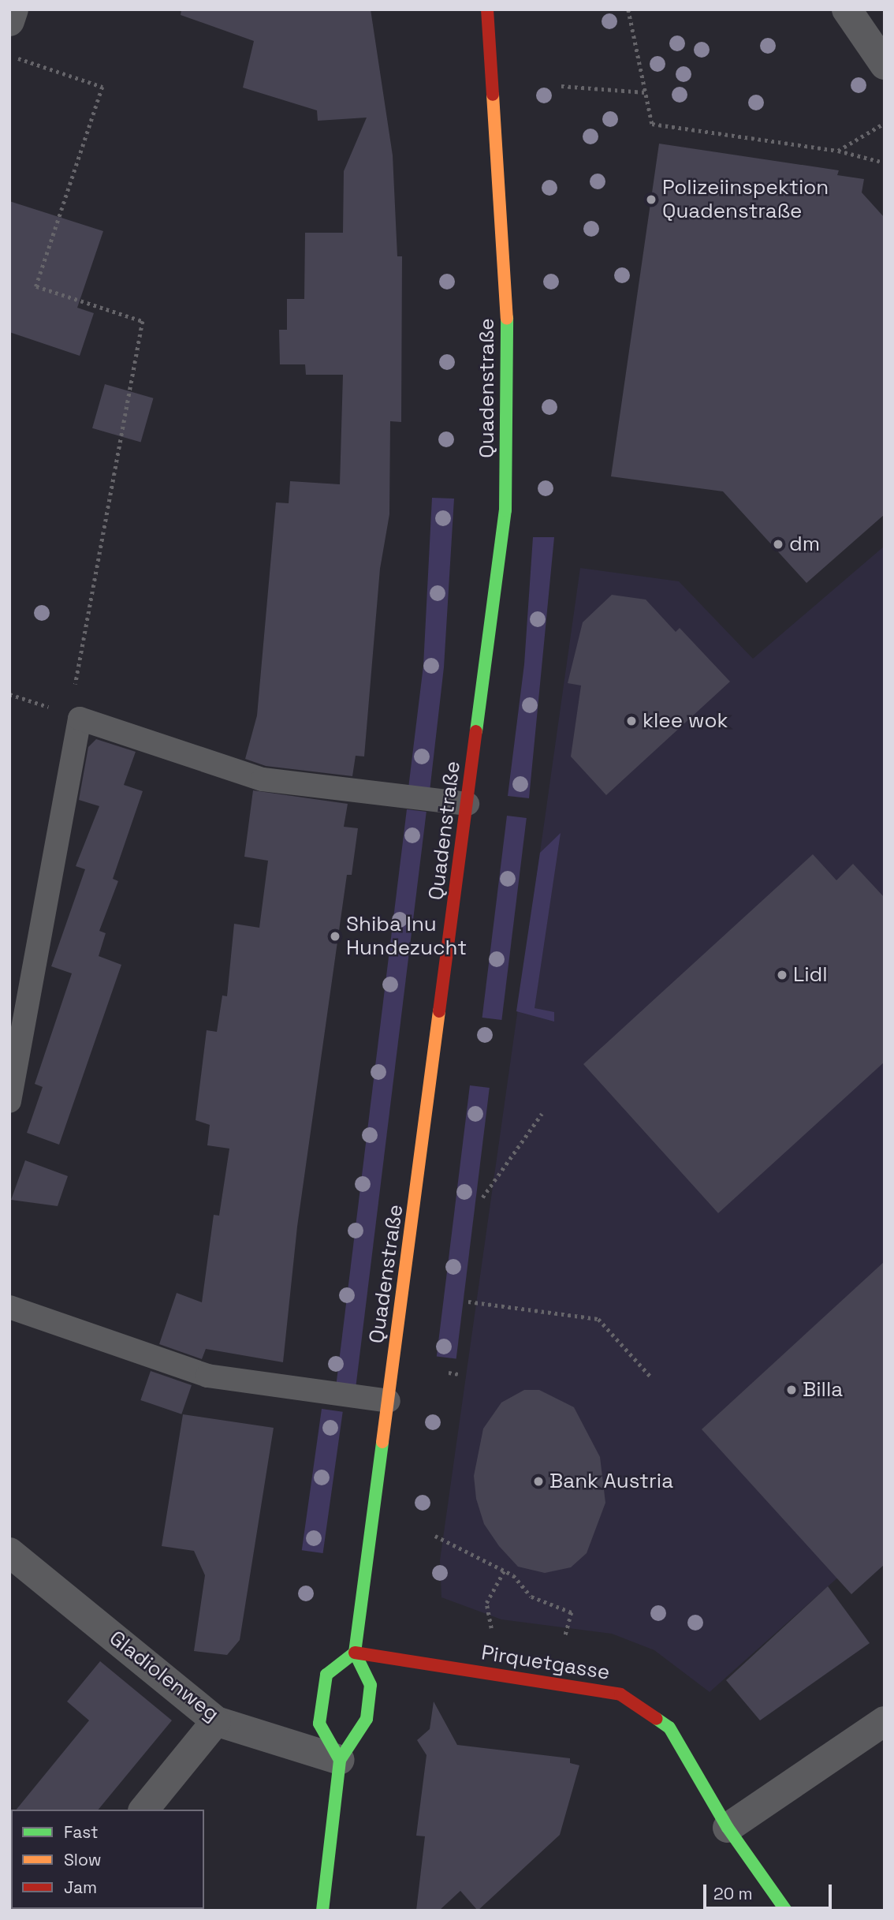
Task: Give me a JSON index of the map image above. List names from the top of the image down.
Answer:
{
  "streets": {
    "street": ["Quadenstraße", "Pirquetgasse", "Gladiolenweg"]
  },
  "crossings": [
    ["Quadenstraße", "Pirquetgasse"]
  ],
  "places": [
    "Polizeiinspektion Quadenstraße",
    "dm",
    "klee wok",
    "Shiba Inu Hundezucht",
    "Lidl",
    "Billa",
    "Bank Austria"
  ],
  "legend": ["Fast", "Slow", "Jam"],
  "scale_bar": "20 m"
}
